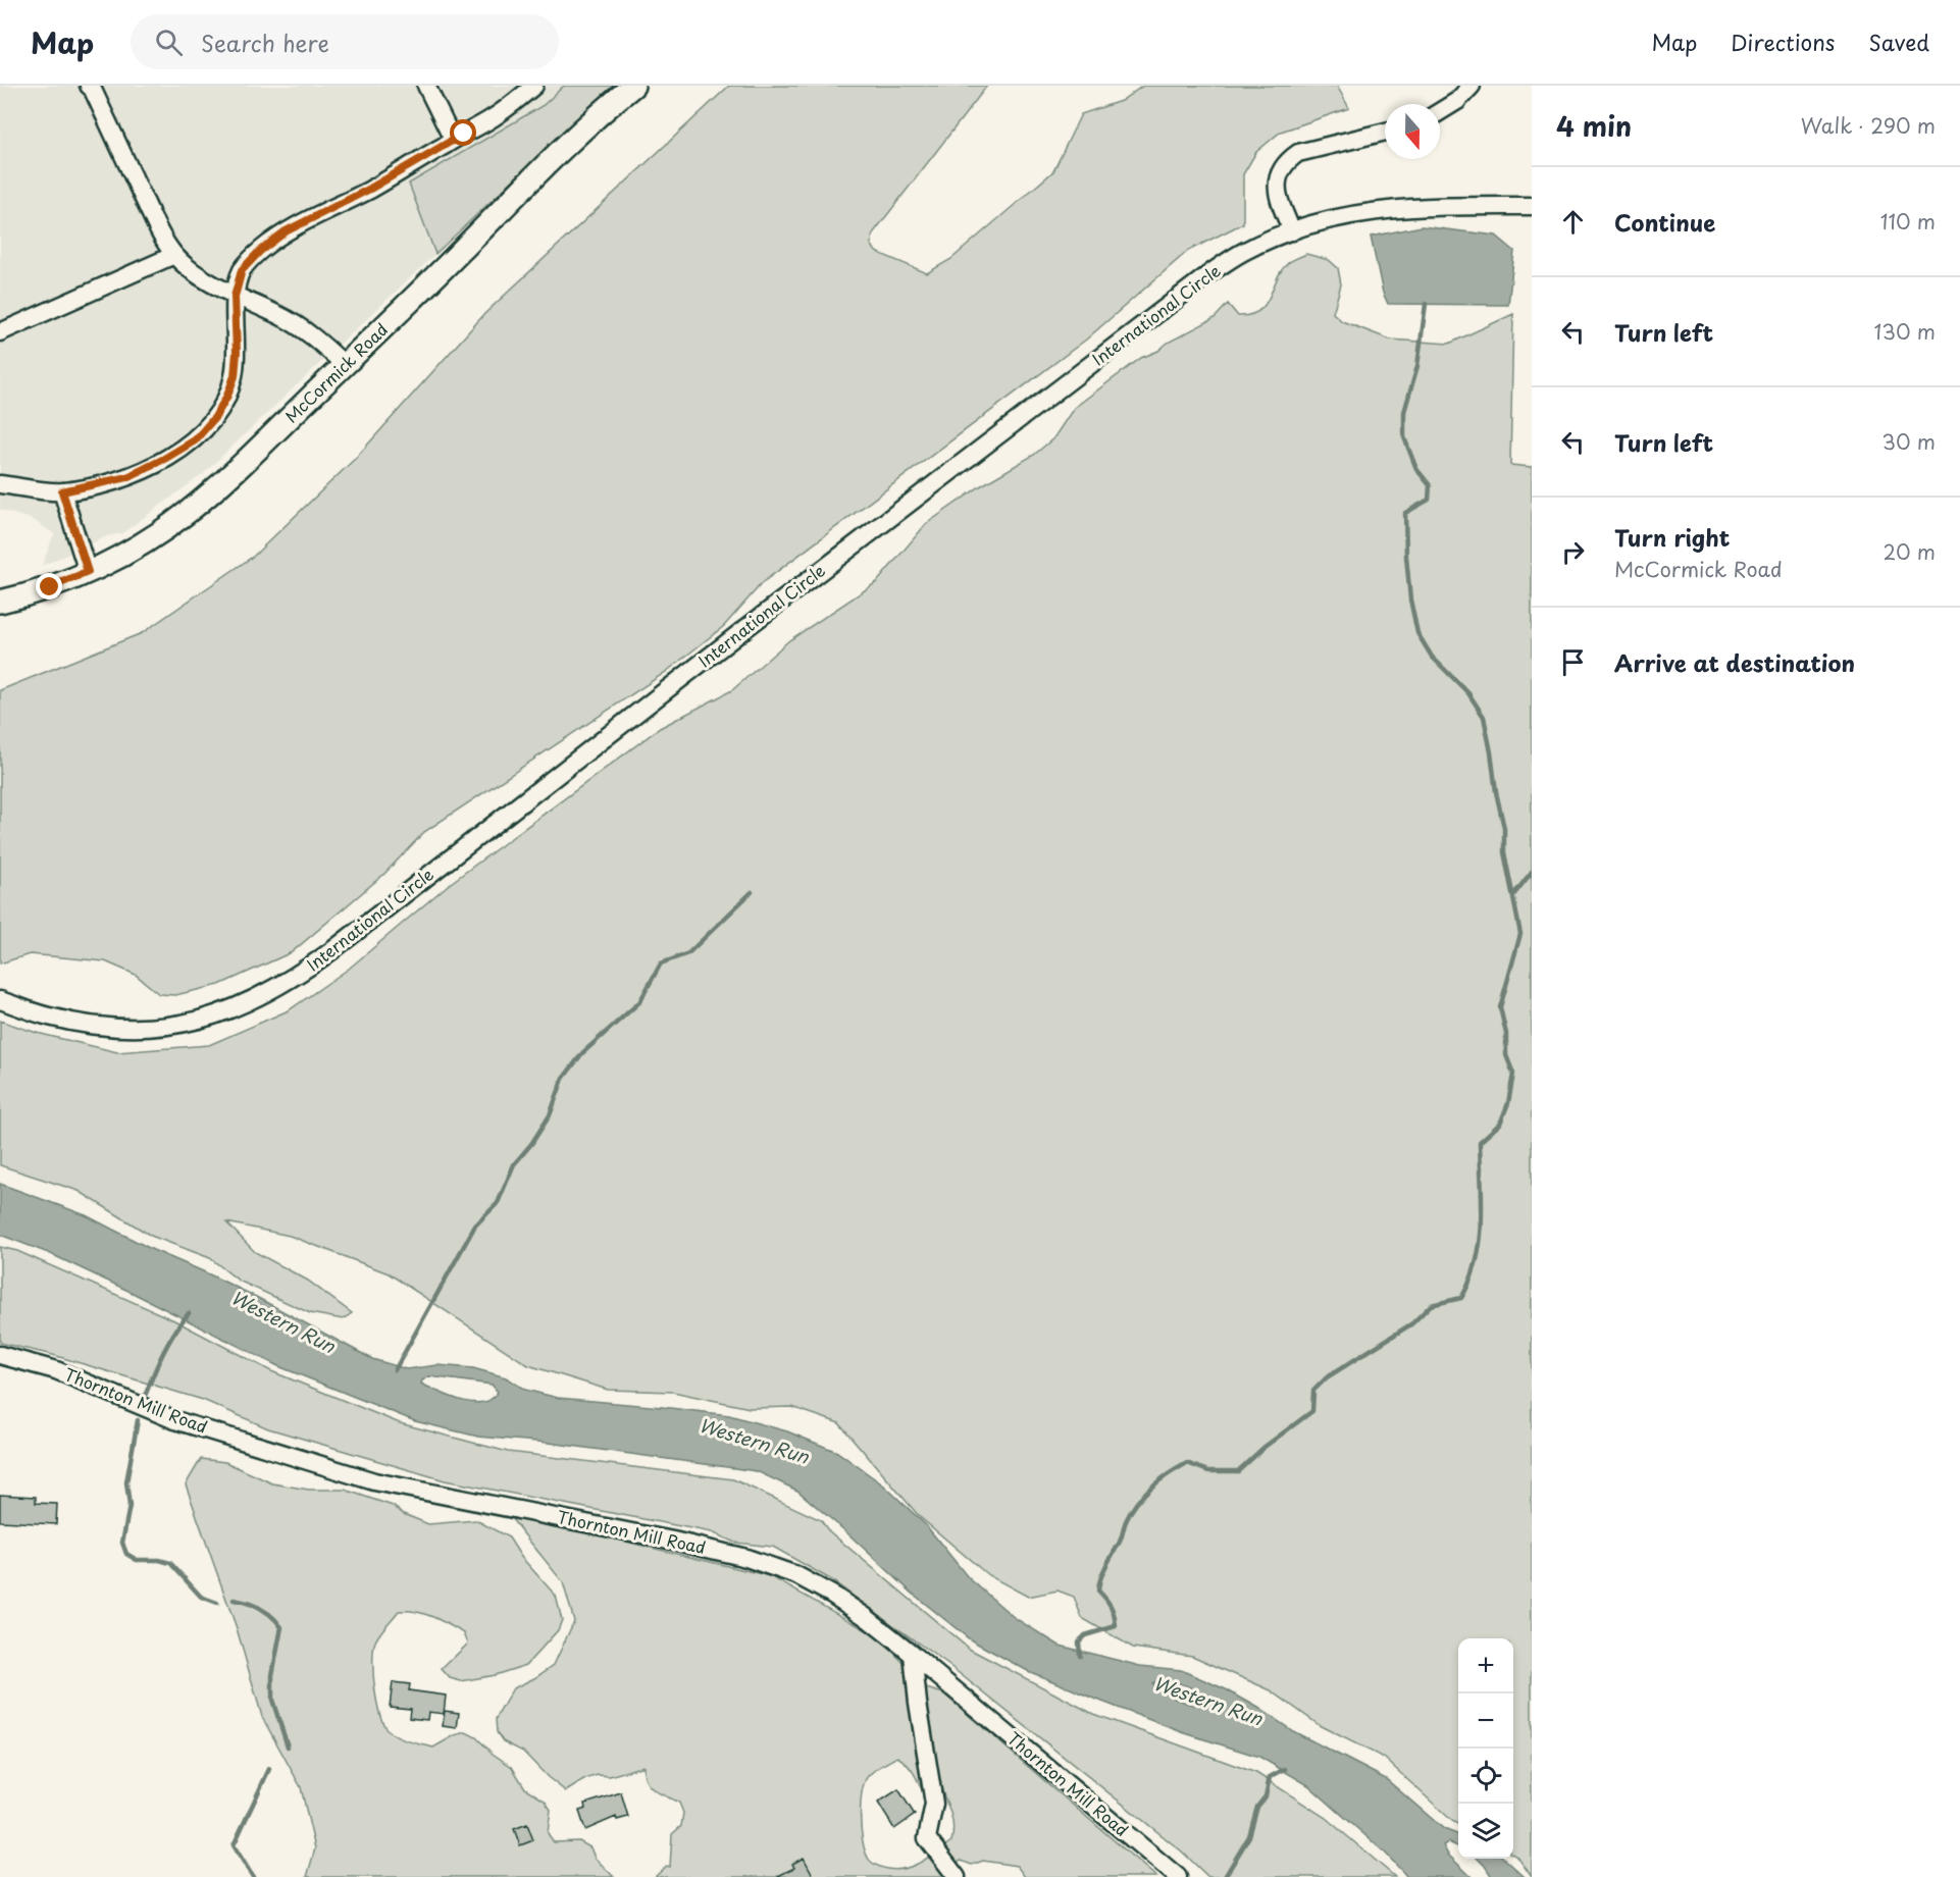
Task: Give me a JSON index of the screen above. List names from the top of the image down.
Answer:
{
  "streets": {
    "main road": ["McCormick Road"],
    "street": ["International Circle", "Thornton Mill Road"]
  },
  "water": ["Western Run"],
  "north": "bottom",
  "page": {
    "header": "Map",
    "search": "Search here",
    "nav": ["Map", "Directions", "Saved"],
    "heading": ["4 min", "Walk · 290 m"],
    "list": [
      ["Continue", "110 m"],
      ["Turn left", "130 m"],
      ["Turn left", "30 m"],
      ["Turn right", "McCormick Road", "20 m"],
      "Arrive at destination"
    ],
    "map_buttons": ["+", "−"]
  }
}
